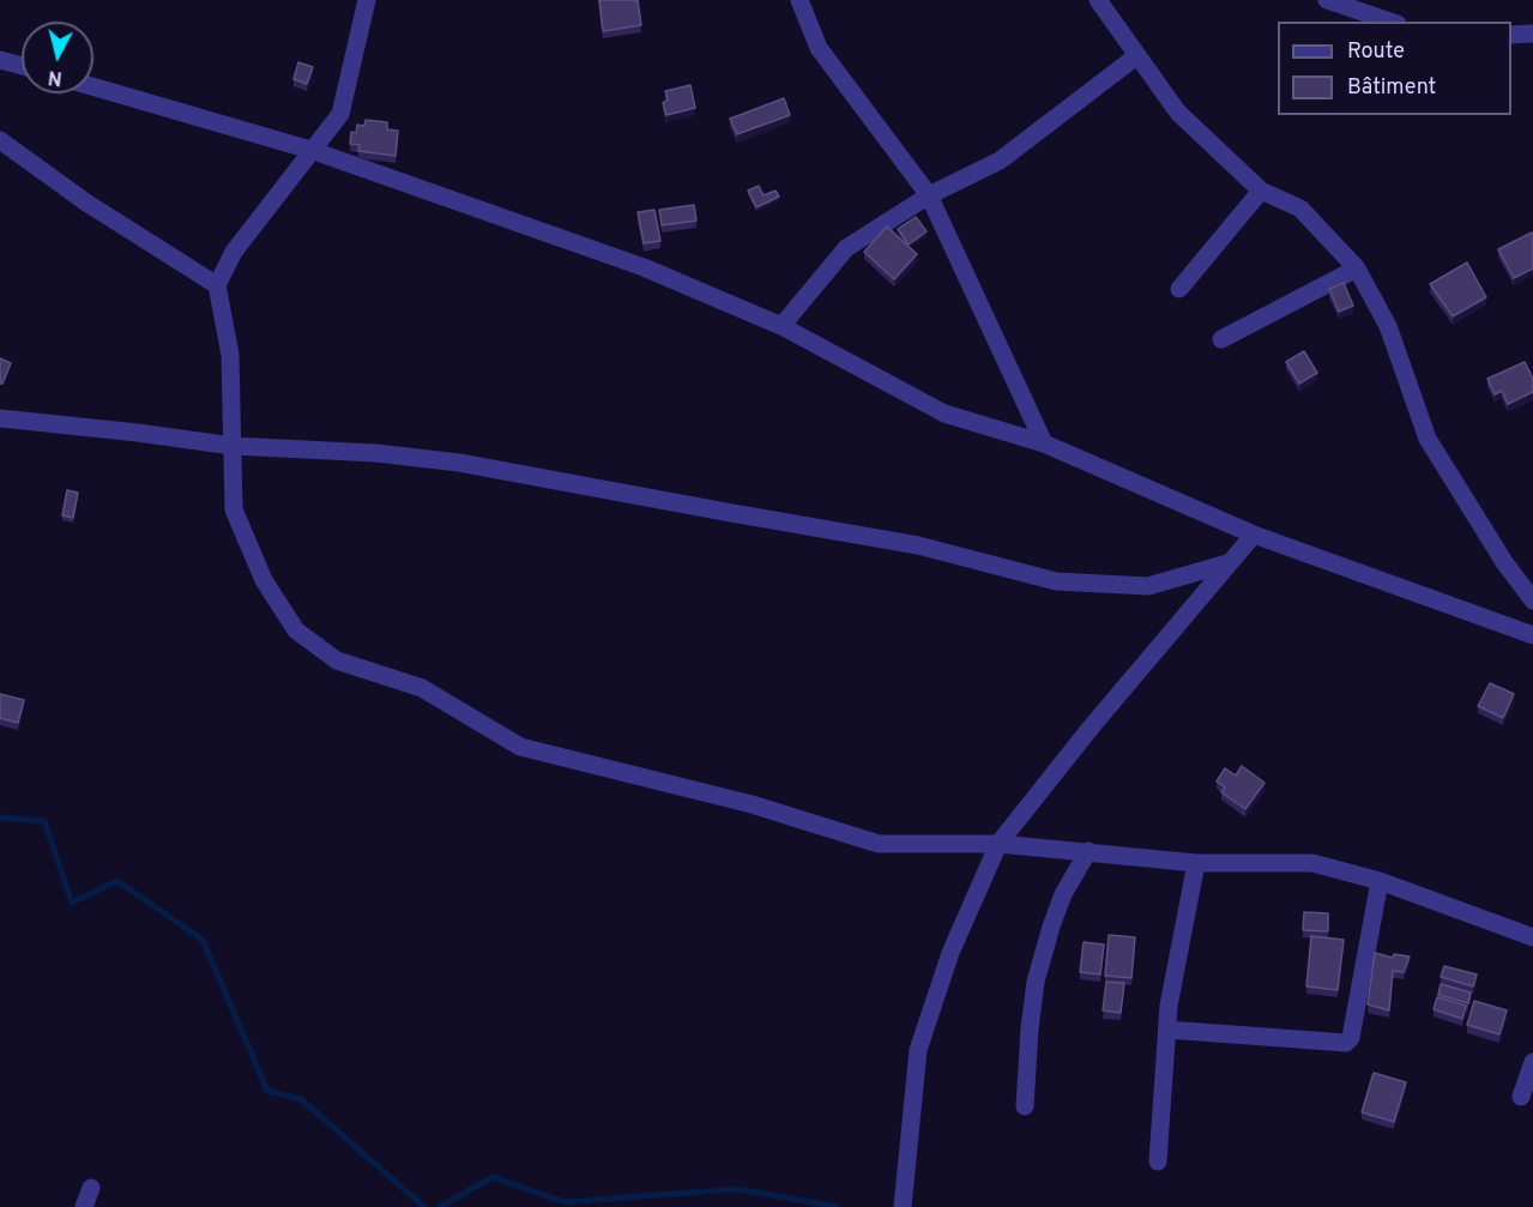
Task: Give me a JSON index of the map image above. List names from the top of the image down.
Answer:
{
  "legend": ["Route", "Bâtiment"],
  "north": "bottom"
}
